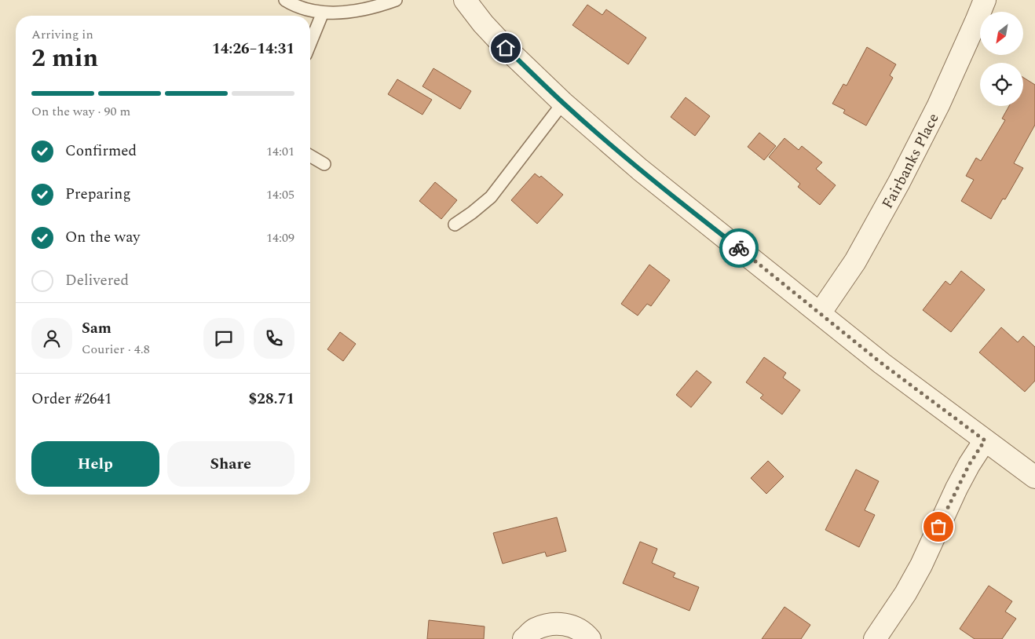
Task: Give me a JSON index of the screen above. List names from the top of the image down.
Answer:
{
  "streets": {
    "street": ["Fairbanks Place"]
  },
  "north": "bottom left",
  "page": {
    "heading": ["2 min", "Arriving in", "14:26–14:31"],
    "panel": [
      "Sam",
      "Courier · 4.8",
      "Order #2641",
      "$28.71"
    ],
    "bar": "On the way · 90 m",
    "list": [
      ["Confirmed", "14:01"],
      ["Preparing", "14:05"],
      ["On the way", "14:09"],
      "Delivered"
    ],
    "buttons": ["Help", "Share"]
  }
}
